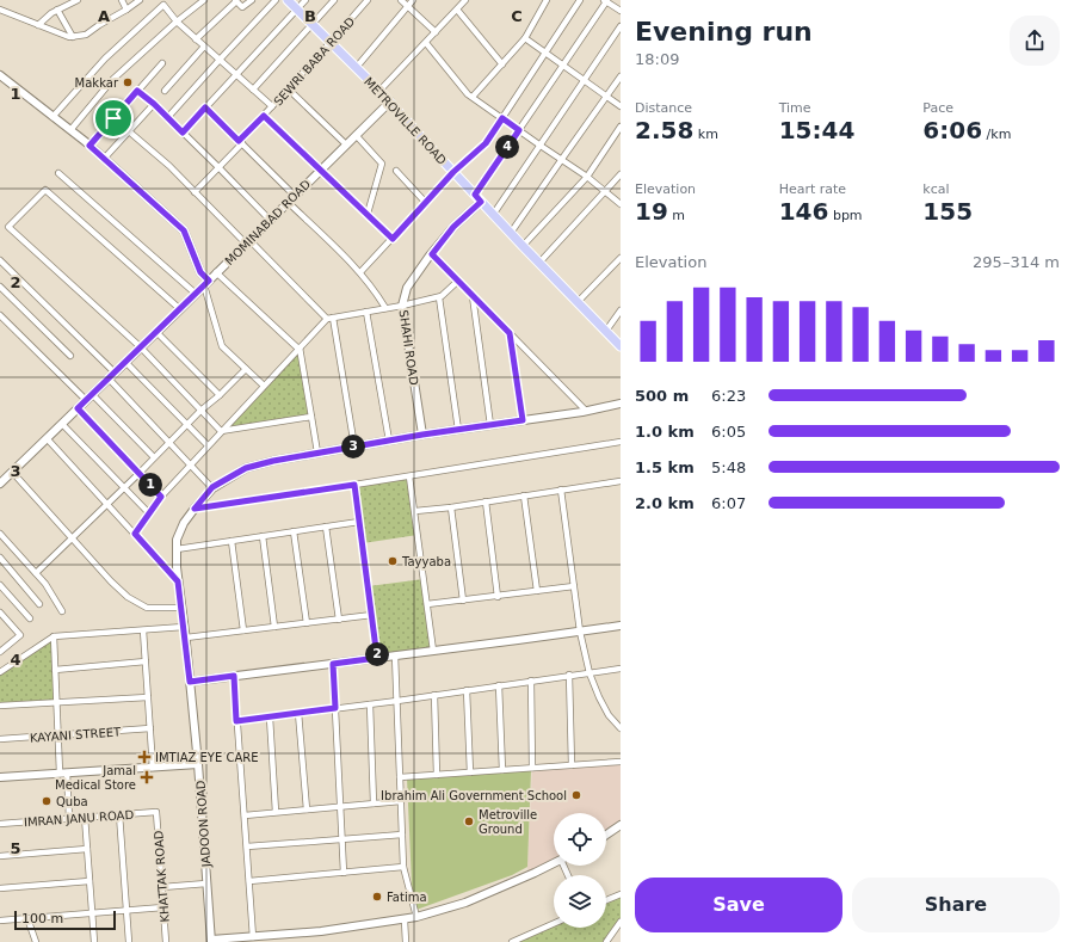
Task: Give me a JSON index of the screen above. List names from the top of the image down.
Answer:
{
  "streets": {
    "main road": ["METROVILLE ROAD"],
    "street": [
      "SEWRI BABA ROAD",
      "MOMINABAD ROAD",
      "SHAHI ROAD",
      "KAYANI STREET",
      "IMRAN JANU ROAD",
      "JADOON ROAD",
      "KHATTAK ROAD"
    ]
  },
  "crossings": [
    ["SEWRI BABA ROAD", "METROVILLE ROAD"],
    ["METROVILLE ROAD", "MOMINABAD ROAD"],
    ["METROVILLE ROAD", "SHAHI ROAD"],
    ["IMRAN JANU ROAD", "KHATTAK ROAD"]
  ],
  "places": {
    "other": [
      "Makkar",
      "Tayyaba",
      "Ibrahim Ali Government School",
      "Quba",
      "Metroville Ground",
      "Fatima"
    ],
    "health": ["IMTIAZ EYE CARE", "Jamal Medical Store"]
  },
  "scale_bar": "100 m",
  "page": {
    "heading": ["Evening run", "18:09"],
    "stats": [
      ["Distance", "2.58 km"],
      ["Time", "15:44"],
      ["Pace", "6:06 /km"],
      ["Elevation", "19 m"],
      ["Heart rate", "146 bpm"],
      ["kcal", "155"]
    ],
    "pins": [
      "4",
      "3",
      "1",
      "2"
    ],
    "chart": ["Elevation", "295–314 m"],
    "list": [
      {
        "name": "500 m",
        "note": "6:23"
      },
      {
        "name": "1.0 km",
        "note": "6:05"
      },
      {
        "name": "1.5 km",
        "note": "5:48"
      },
      {
        "name": "2.0 km",
        "note": "6:07"
      }
    ],
    "buttons": ["Save", "Share"],
    "scale": "100 m"
  },
  "grid": {
    "columns": ["A", "B", "C"],
    "rows": [
      "1",
      "2",
      "3",
      "4",
      "5"
    ]
  }
}
